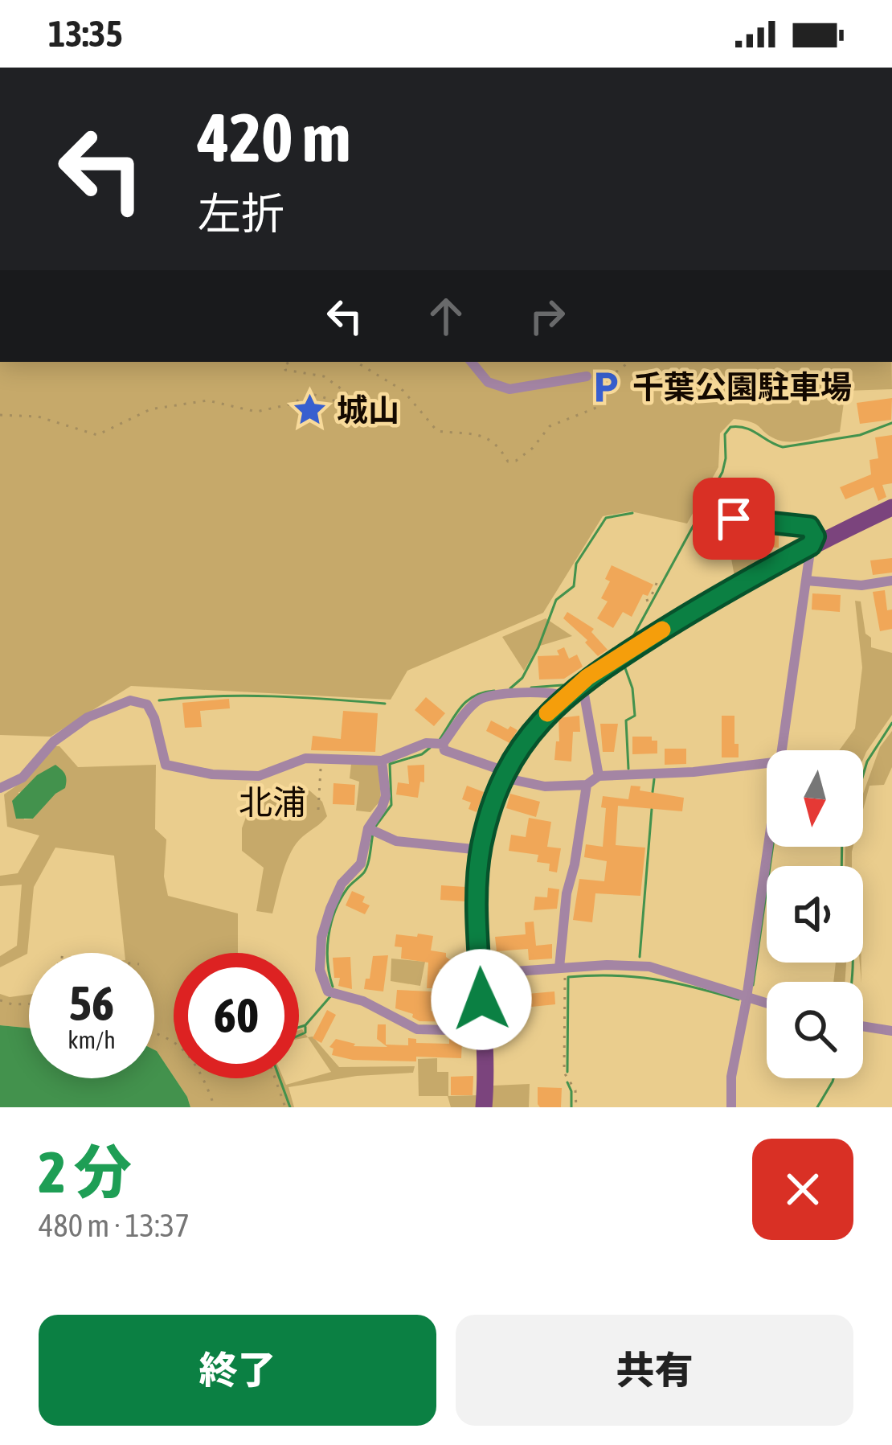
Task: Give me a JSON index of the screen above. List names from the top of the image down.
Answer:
{
  "districts": ["北浦"],
  "places": {
    "parking": ["千葉公園駐車場"],
    "place": ["城山"]
  },
  "north": "bottom",
  "page": {
    "status": "13:35",
    "turn": ["420 m", "左折"],
    "speed": "56 km/h",
    "limit": "60",
    "heading": ["2 分", "480 m · 13:37"],
    "buttons": ["終了", "共有"]
  }
}
